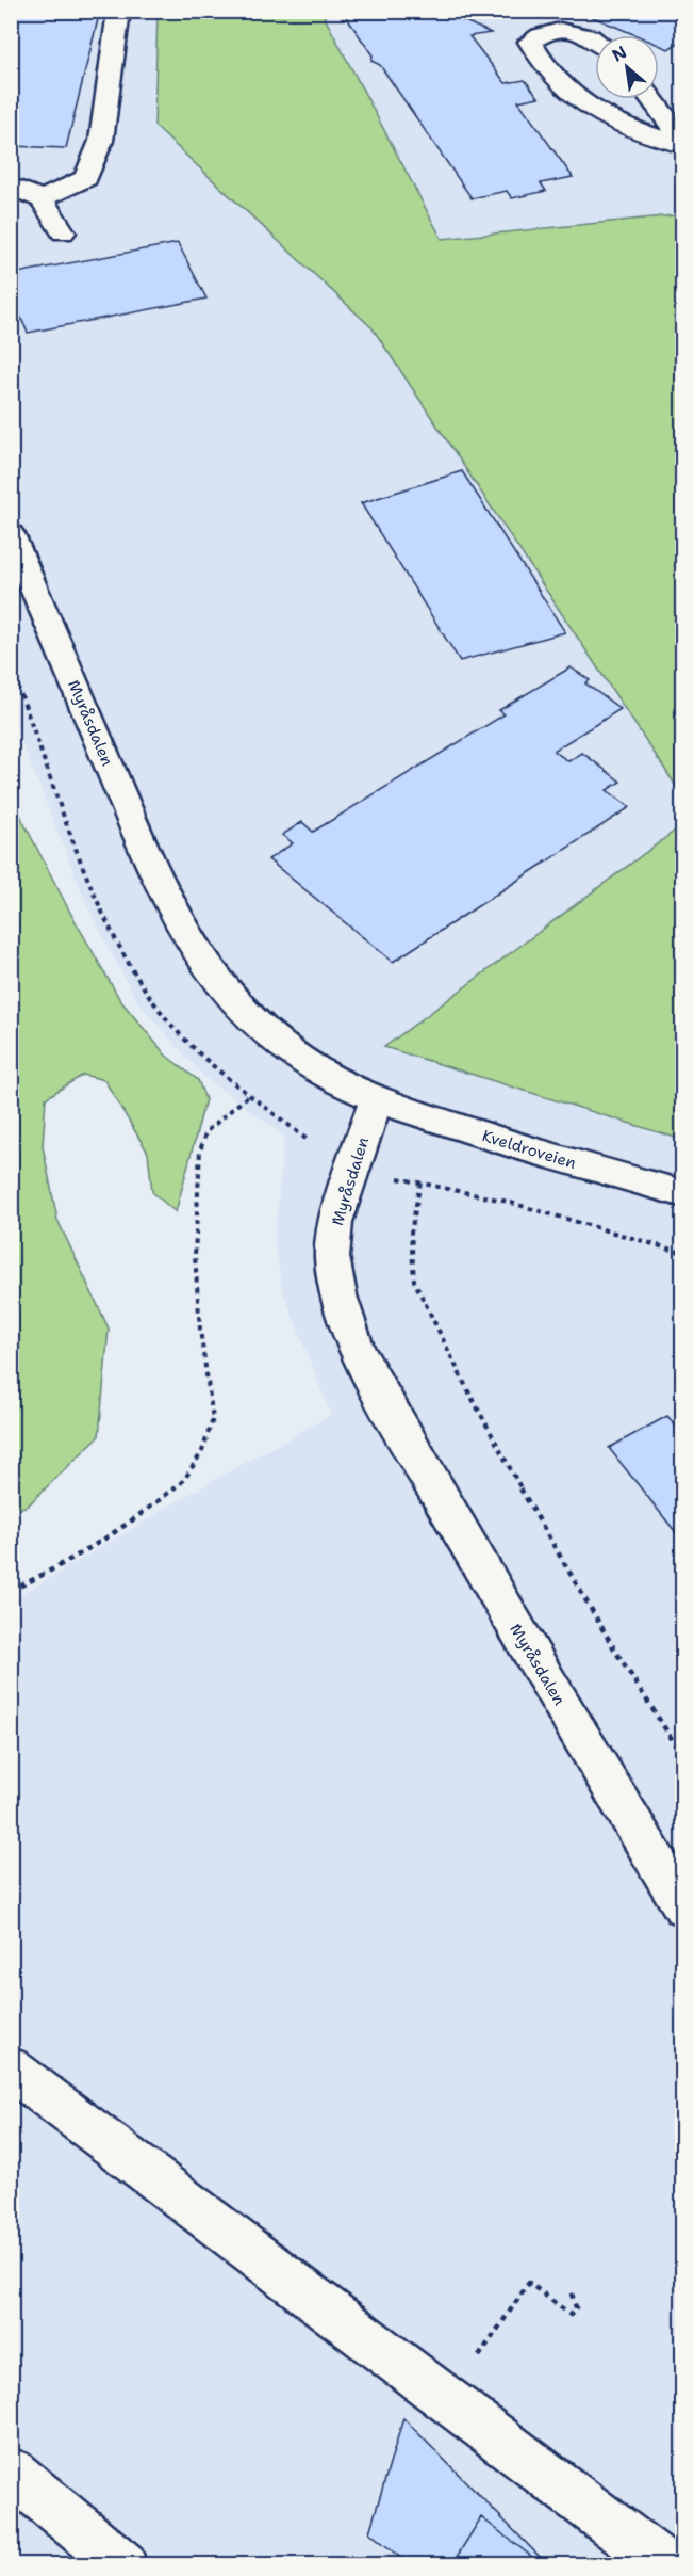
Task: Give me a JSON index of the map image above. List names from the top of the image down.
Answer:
{
  "streets": {
    "street": ["Myråsdalen", "Kveldroveien"]
  },
  "crossings": [
    ["Myråsdalen", "Kveldroveien"]
  ],
  "north": "top left"
}
